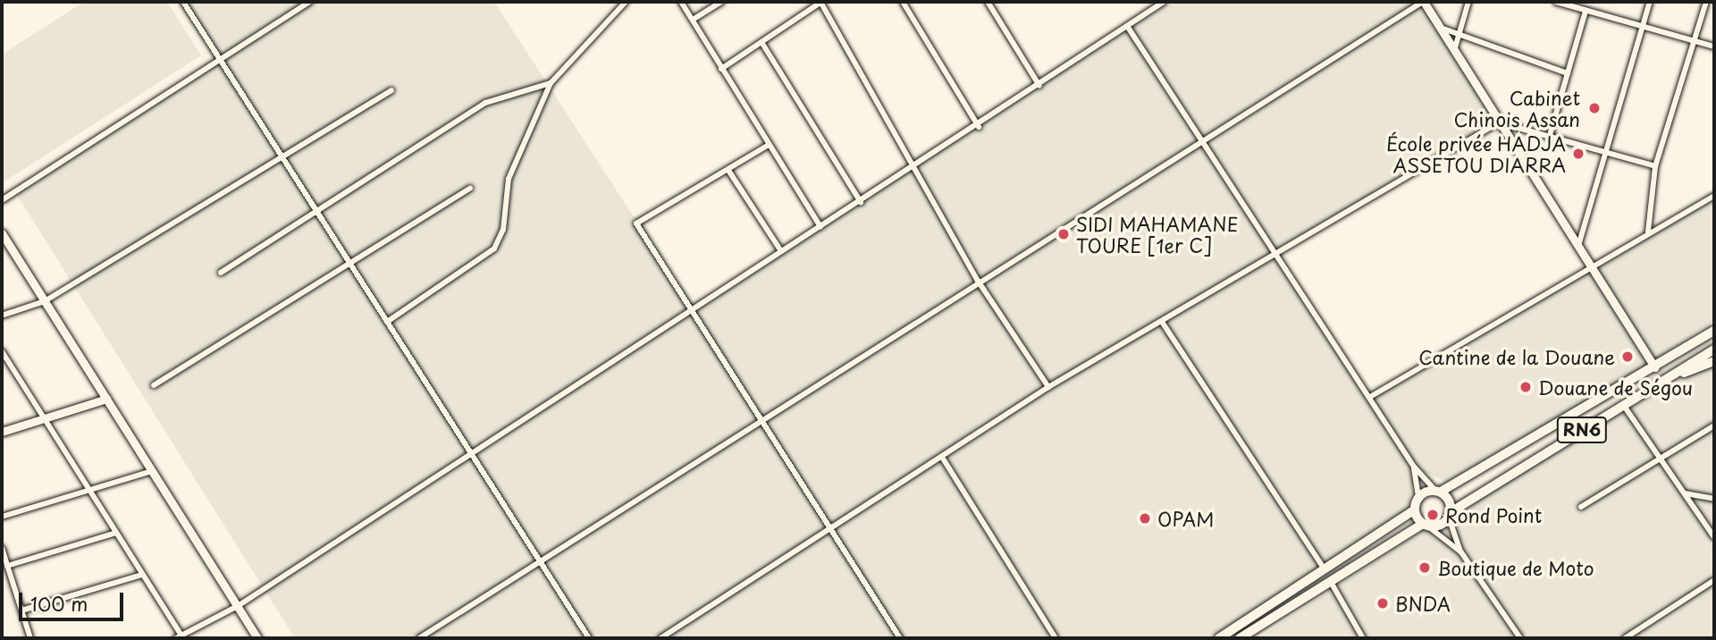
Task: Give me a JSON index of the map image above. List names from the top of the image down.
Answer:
{
  "streets": {
    "highway": ["RN6"]
  },
  "places": [
    "Cabinet Chinois Assan",
    "École privée HADJA ASSETOU DIARRA",
    "SIDI MAHAMANE TOURE [1er C]",
    "Cantine de la Douane",
    "Douane de Ségou",
    "Rond Point",
    "OPAM",
    "Boutique de Moto",
    "BNDA"
  ],
  "scale_bar": "100 m"
}
